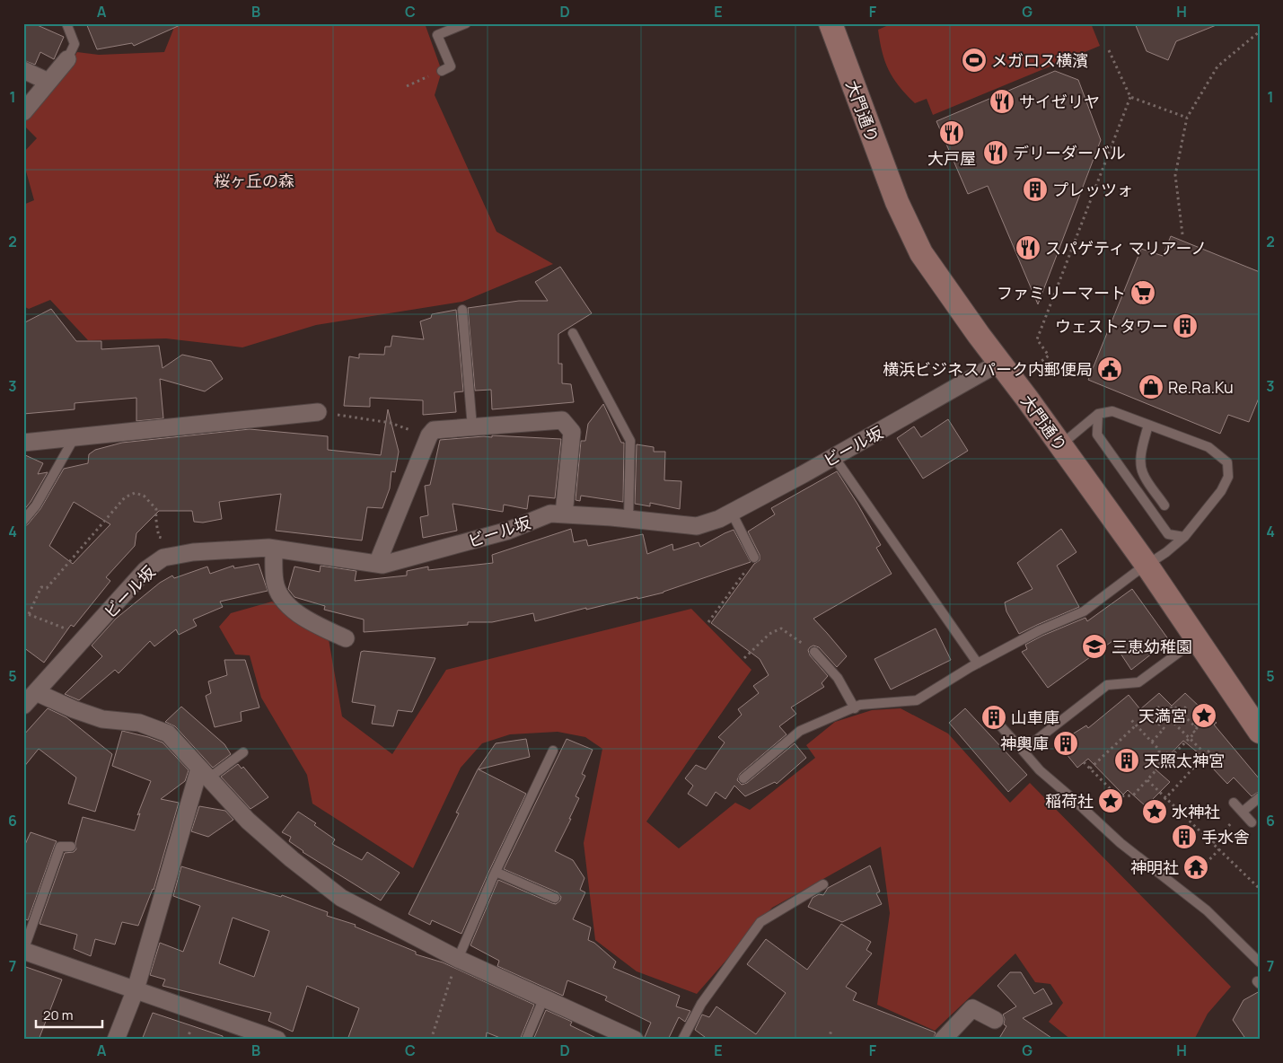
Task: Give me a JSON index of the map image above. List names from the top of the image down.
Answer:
{
  "streets": {
    "street": ["大門通り", "ビール坂"]
  },
  "crossings": [
    ["大門通り", "ビール坂"]
  ],
  "parks": ["桜ヶ丘の森"],
  "places": {
    "sports": ["メガロス横濱"],
    "restaurant": [
      "サイゼリヤ",
      "大戸屋",
      "デリーダーバル",
      "スパゲティ マリアーノ"
    ],
    "building": [
      "プレッツォ",
      "ウェストタワー",
      "山車庫",
      "神輿庫",
      "天照太神宮",
      "手水舎"
    ],
    "supermarket": ["ファミリーマート"],
    "public building": ["横浜ビジネスパーク内郵便局"],
    "shop": ["Re.Ra.Ku"],
    "school or university": ["三恵幼稚園"],
    "place": ["天満宮", "稲荷社", "水神社"],
    "temple": ["神明社"]
  },
  "scale_bar": "20 m",
  "grid": {
    "columns": [
      "A",
      "B",
      "C",
      "D",
      "E",
      "F",
      "G",
      "H"
    ],
    "rows": [
      "1",
      "2",
      "3",
      "4",
      "5",
      "6",
      "7"
    ]
  }
}
